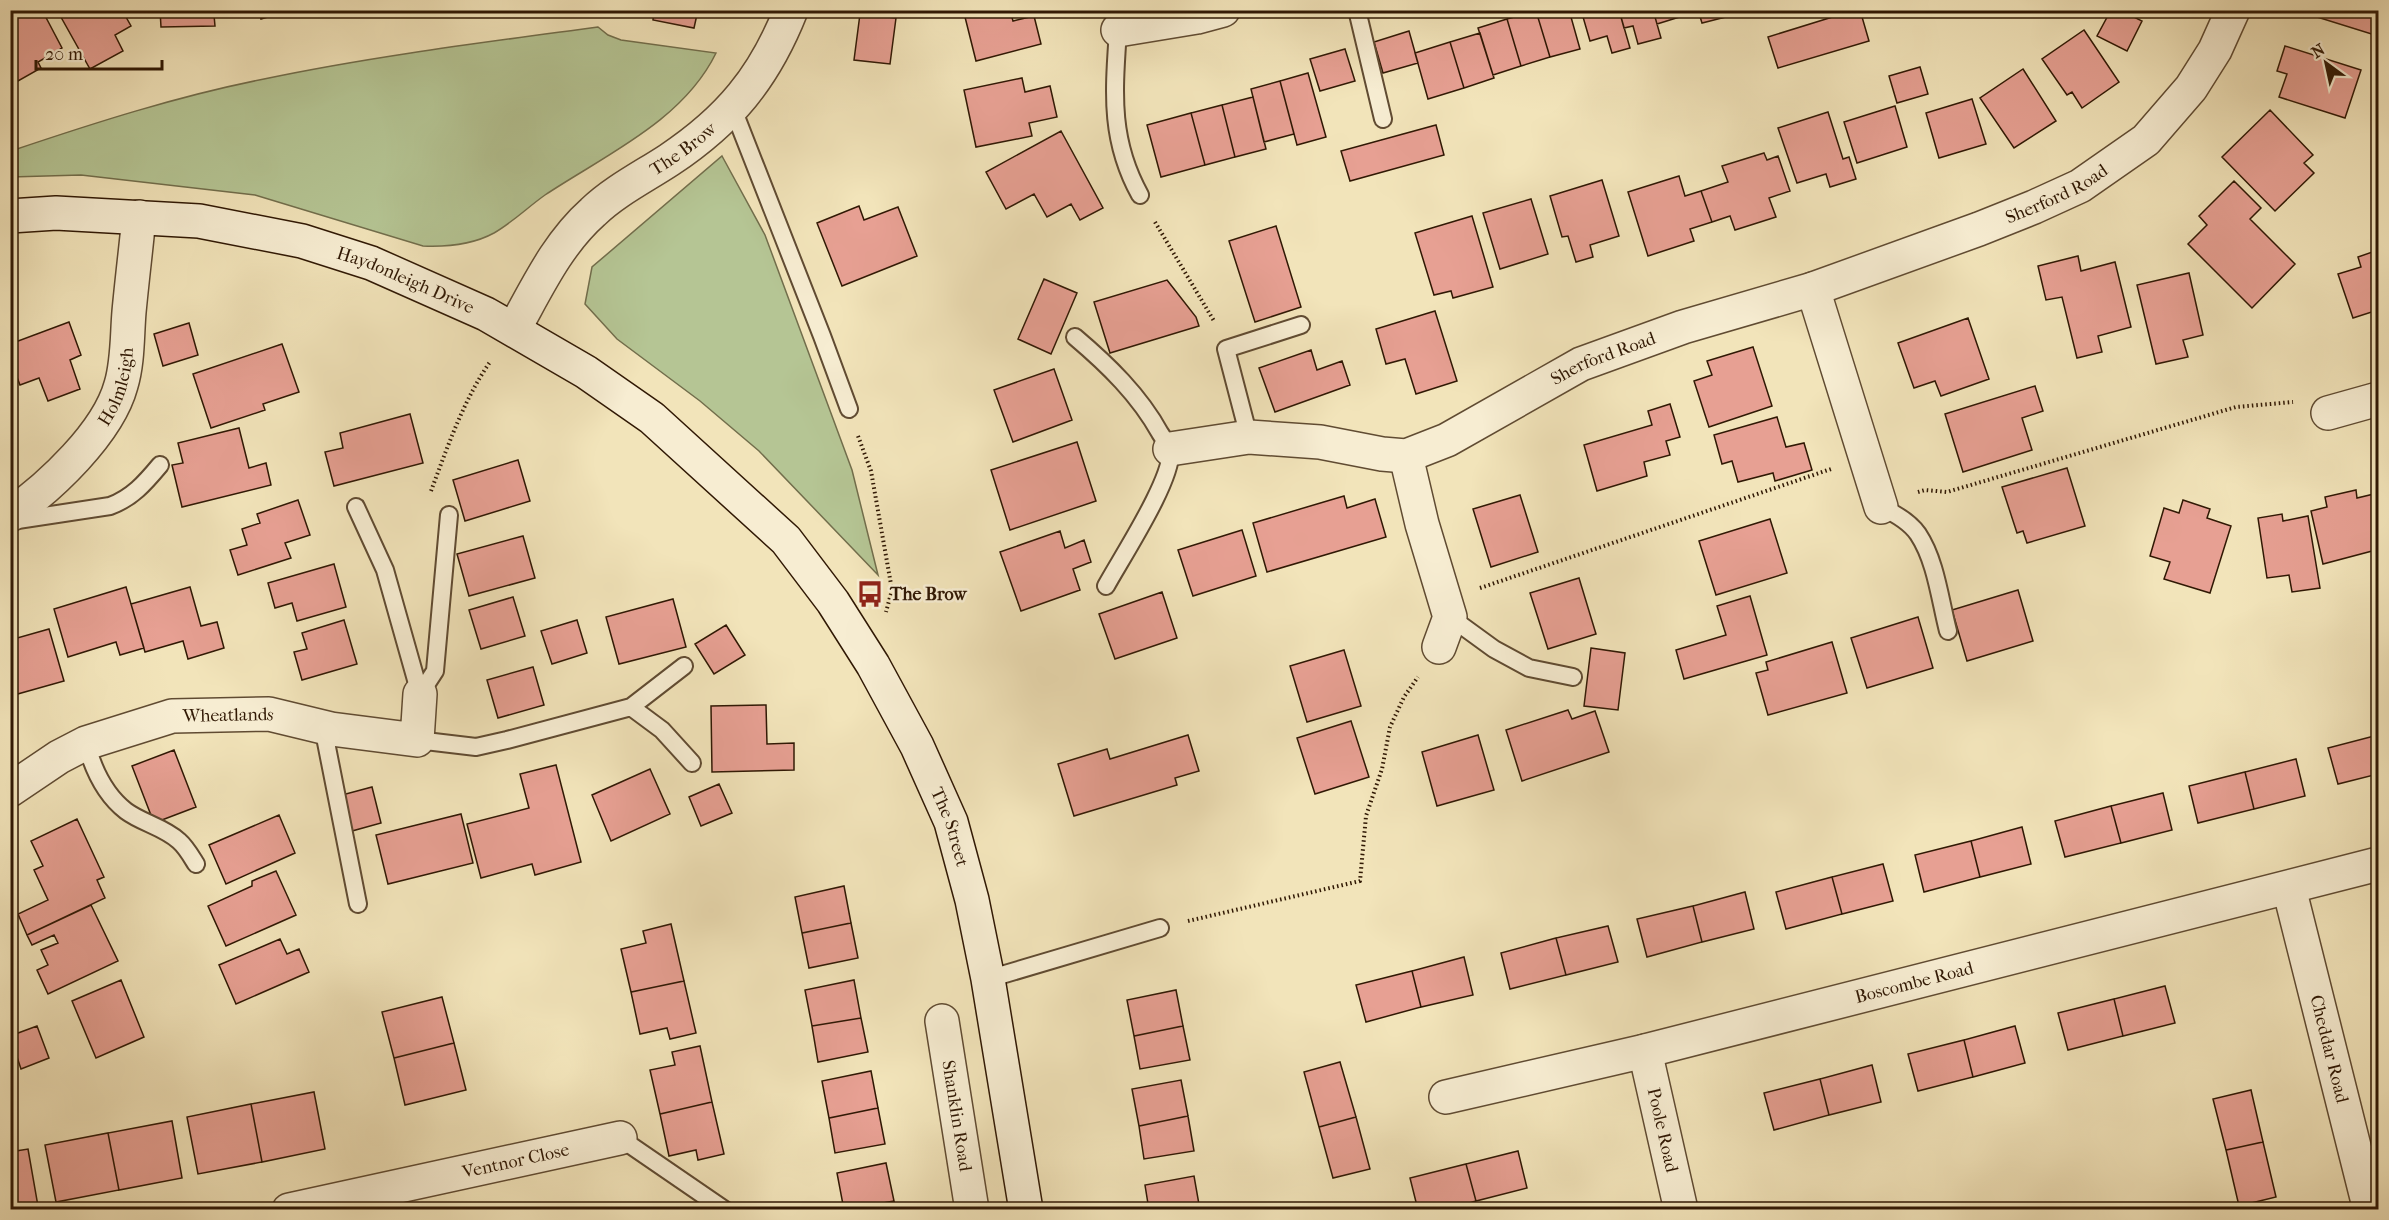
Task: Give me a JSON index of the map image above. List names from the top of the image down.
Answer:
{
  "streets": {
    "street": [
      "The Brow",
      "Sherford Road",
      "Haydonleigh Drive",
      "Holmleigh",
      "Wheatlands",
      "The Street",
      "Boscombe Road",
      "Cheddar Road",
      "Shanklin Road",
      "Poole Road",
      "Ventnor Close"
    ]
  },
  "crossings": [
    ["The Brow", "Haydonleigh Drive"],
    ["Haydonleigh Drive", "Holmleigh"],
    ["Haydonleigh Drive", "The Street"],
    ["Boscombe Road", "Cheddar Road"],
    ["Boscombe Road", "Poole Road"]
  ],
  "places": {
    "bus stop": ["The Brow"]
  },
  "scale_bar": "20 m",
  "north": "top left"
}
